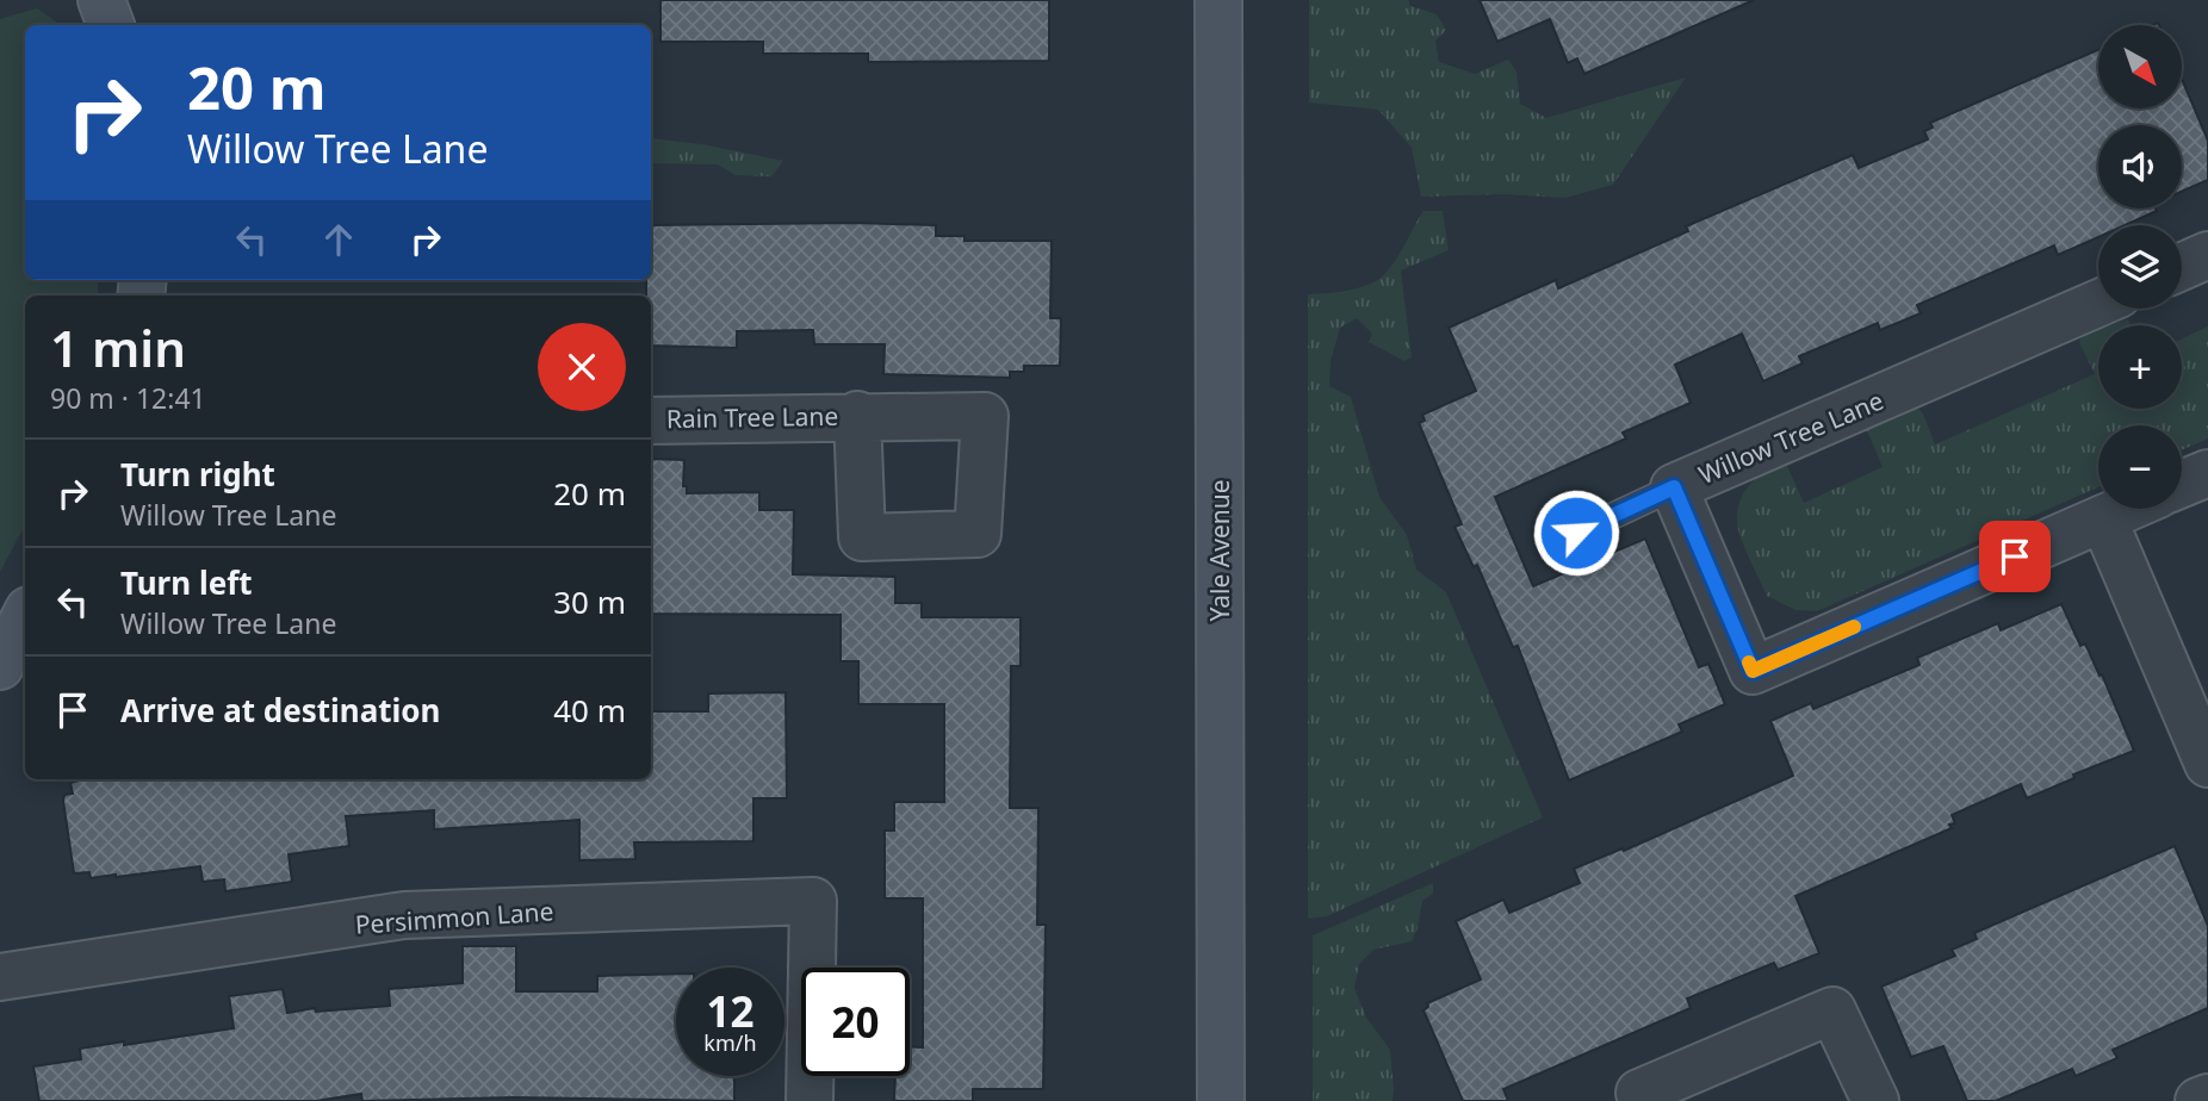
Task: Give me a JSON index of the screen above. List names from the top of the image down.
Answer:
{
  "streets": {
    "street": [
      "Rain Tree Lane",
      "Willow Tree Lane",
      "Yale Avenue",
      "Persimmon Lane"
    ]
  },
  "north": "bottom right",
  "page": {
    "map_buttons": ["+", "−"],
    "turn": ["20 m", "Willow Tree Lane"],
    "heading": ["1 min", "90 m · 12:41"],
    "list": [
      {
        "name": "Turn right",
        "note": "Willow Tree Lane",
        "value": "20 m"
      },
      {
        "name": "Turn left",
        "note": "Willow Tree Lane",
        "value": "30 m"
      },
      {
        "name": "Arrive at destination",
        "value": "40 m"
      }
    ],
    "speed": "12 km/h",
    "limit": "20"
  }
}
